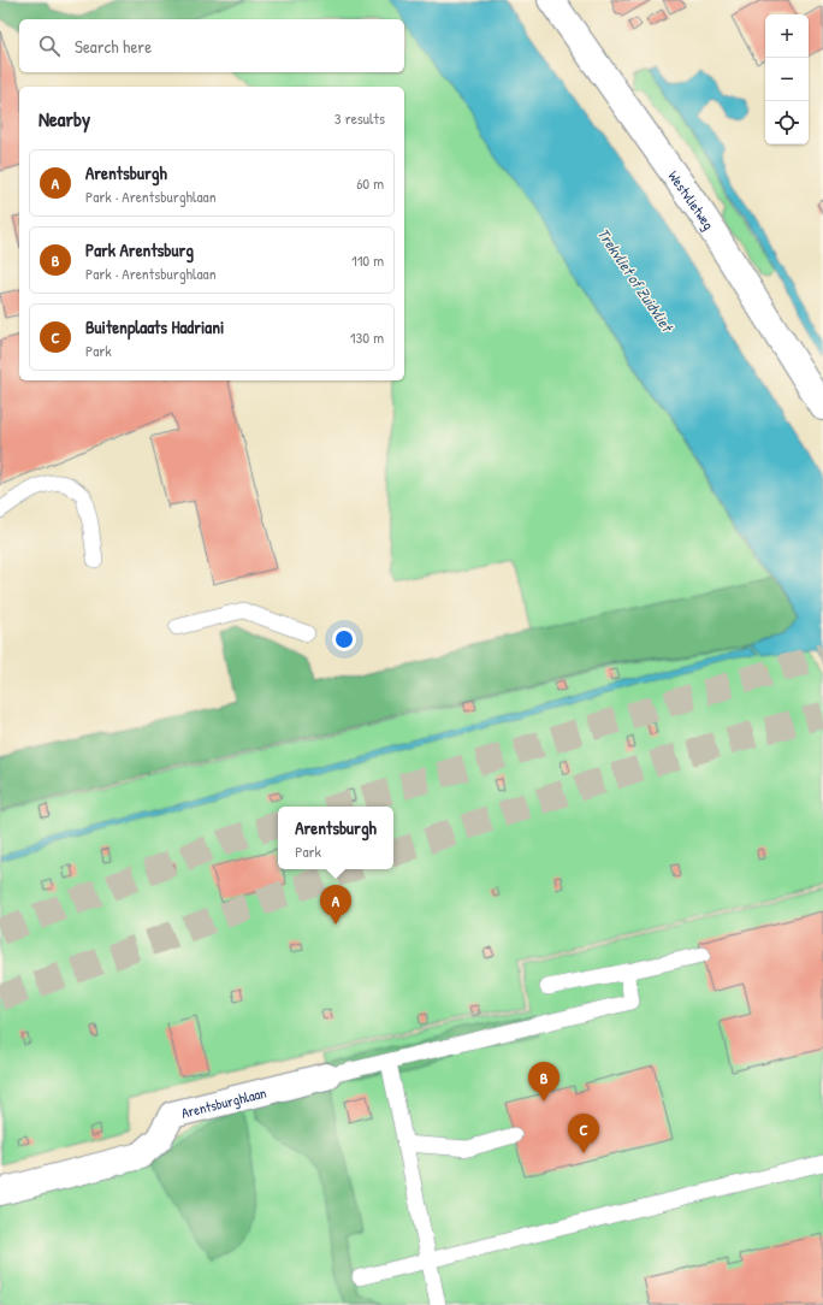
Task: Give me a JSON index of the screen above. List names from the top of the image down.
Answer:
{
  "streets": {
    "street": ["Westvlietweg", "Arentsburghlaan"]
  },
  "water": ["Trekvliet of Zuidvliet"],
  "page": {
    "map_buttons": ["+", "−"],
    "search": "Search here",
    "heading": ["Nearby", "3 results"],
    "list": [
      {
        "mark": "A",
        "name": "Arentsburgh",
        "note": "Park · Arentsburghlaan",
        "value": "60 m"
      },
      {
        "mark": "B",
        "name": "Park Arentsburg",
        "note": "Park · Arentsburghlaan",
        "value": "110 m"
      },
      {
        "mark": "C",
        "name": "Buitenplaats Hadriani",
        "note": "Park",
        "value": "130 m"
      }
    ],
    "popup": ["Arentsburgh", "Park"],
    "pins": ["A", "B", "C"]
  }
}
